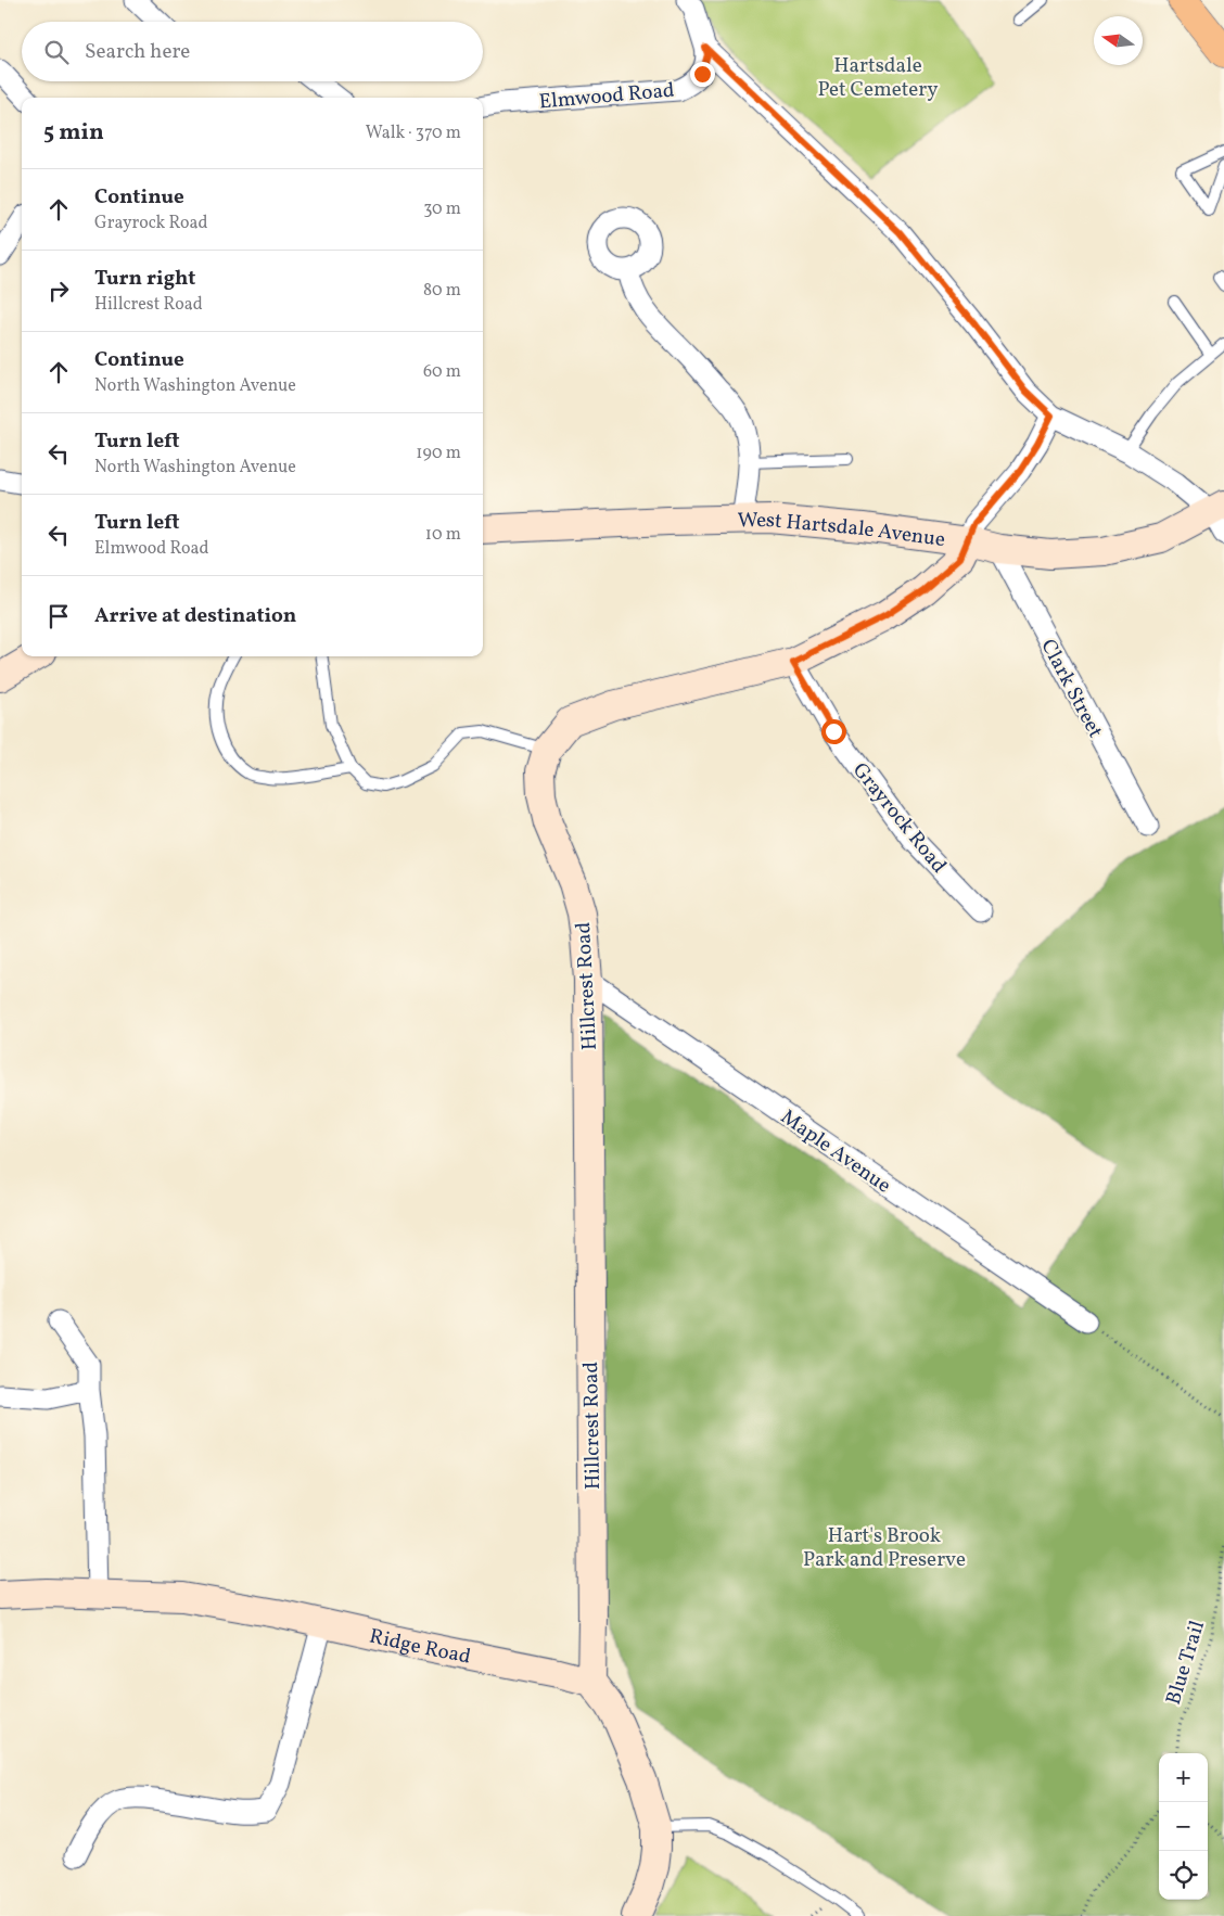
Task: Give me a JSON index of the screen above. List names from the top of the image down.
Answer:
{
  "streets": {
    "street": [
      "Elmwood Road",
      "West Hartsdale Avenue",
      "Clark Street",
      "Grayrock Road",
      "Hillcrest Road",
      "Maple Avenue",
      "Ridge Road"
    ],
    "path": ["Blue Trail"]
  },
  "crossings": [
    ["West Hartsdale Avenue", "Clark Street"],
    ["West Hartsdale Avenue", "Hillcrest Road"],
    ["Grayrock Road", "Hillcrest Road"],
    ["Hillcrest Road", "Maple Avenue"],
    ["Hillcrest Road", "Ridge Road"]
  ],
  "parks": ["Hartsdale Pet Cemetery", "Hart's Brook Park and Preserve"],
  "north": "left",
  "page": {
    "search": "Search here",
    "heading": ["5 min", "Walk · 370 m"],
    "list": [
      ["Continue", "Grayrock Road", "30 m"],
      ["Turn right", "Hillcrest Road", "80 m"],
      ["Continue", "North Washington Avenue", "60 m"],
      ["Turn left", "North Washington Avenue", "190 m"],
      ["Turn left", "Elmwood Road", "10 m"],
      "Arrive at destination"
    ],
    "map_buttons": ["+", "−"]
  }
}
